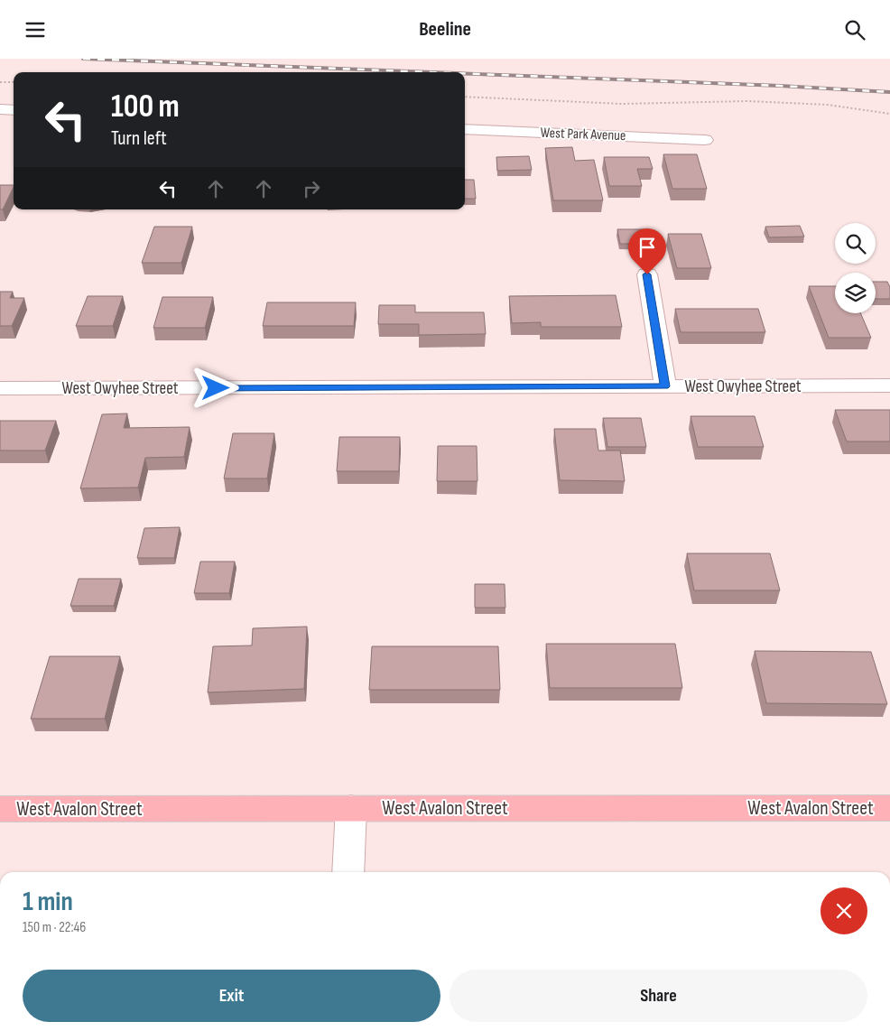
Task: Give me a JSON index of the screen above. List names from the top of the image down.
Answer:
{
  "streets": {
    "main road": ["West Avalon Street"],
    "street": ["West Park Avenue", "West Owyhee Street"]
  },
  "page": {
    "header": "Beeline",
    "turn": ["100 m", "Turn left"],
    "heading": ["1 min", "150 m · 22:46"],
    "buttons": ["Exit", "Share"]
  }
}
